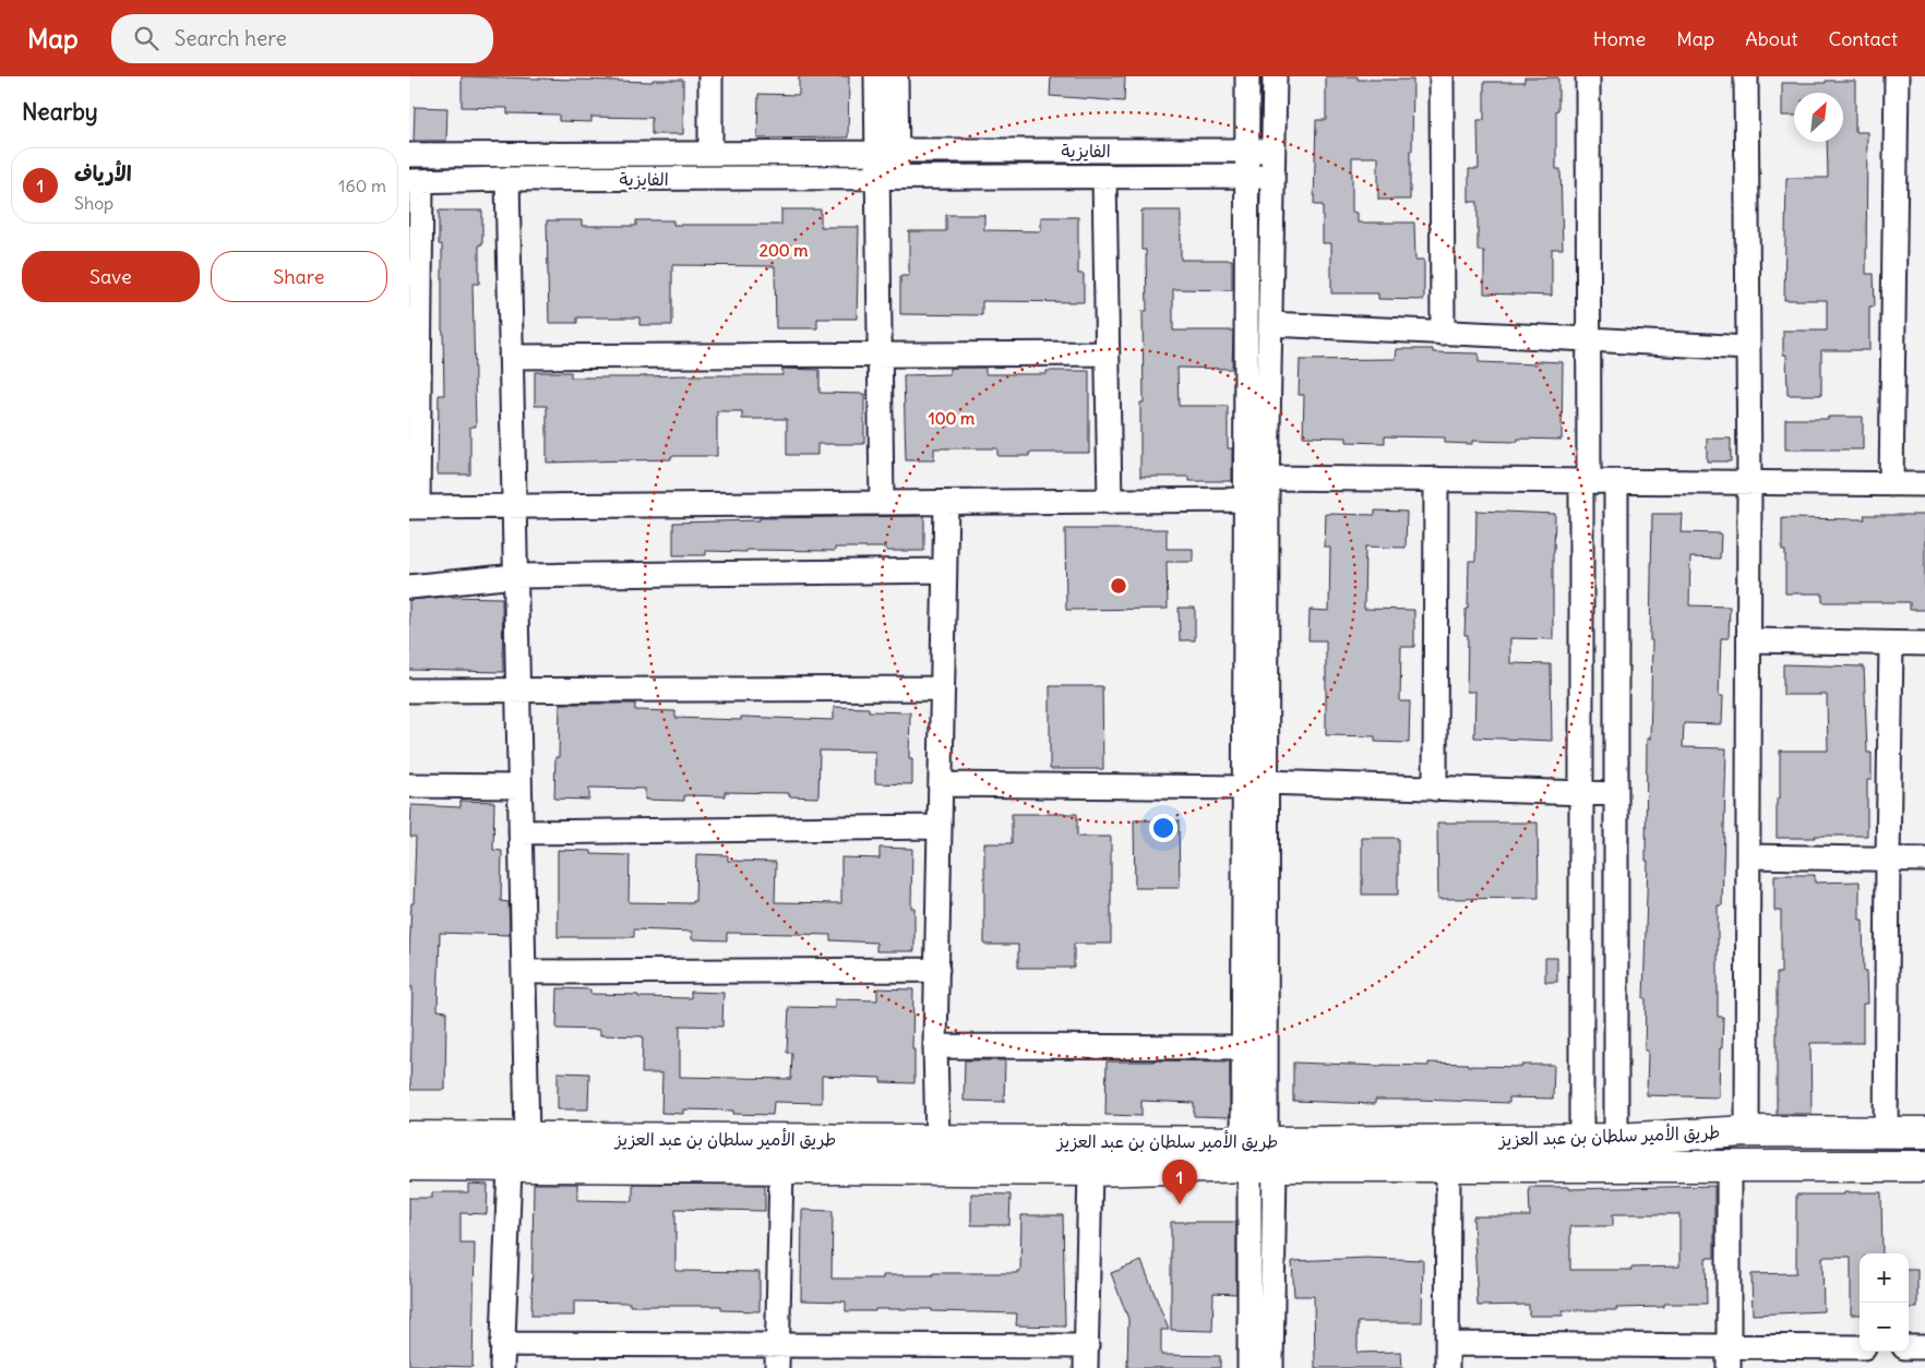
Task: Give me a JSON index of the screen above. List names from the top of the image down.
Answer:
{
  "streets": {
    "main road": ["طريق الأمير سلطان بن عبد العزيز"],
    "street": ["الفايزية"]
  },
  "north": "top right",
  "page": {
    "header": "Map",
    "search": "Search here",
    "nav": [
      "Home",
      "Map",
      "About",
      "Contact"
    ],
    "heading": "Nearby",
    "list": [
      {
        "mark": "1",
        "name": "الأرياف",
        "note": "Shop",
        "value": "160 m"
      }
    ],
    "buttons": ["Save", "Share"],
    "pins": "1",
    "map_buttons": ["+", "−"]
  },
  "rings": ["200 m", "100 m"]
}
